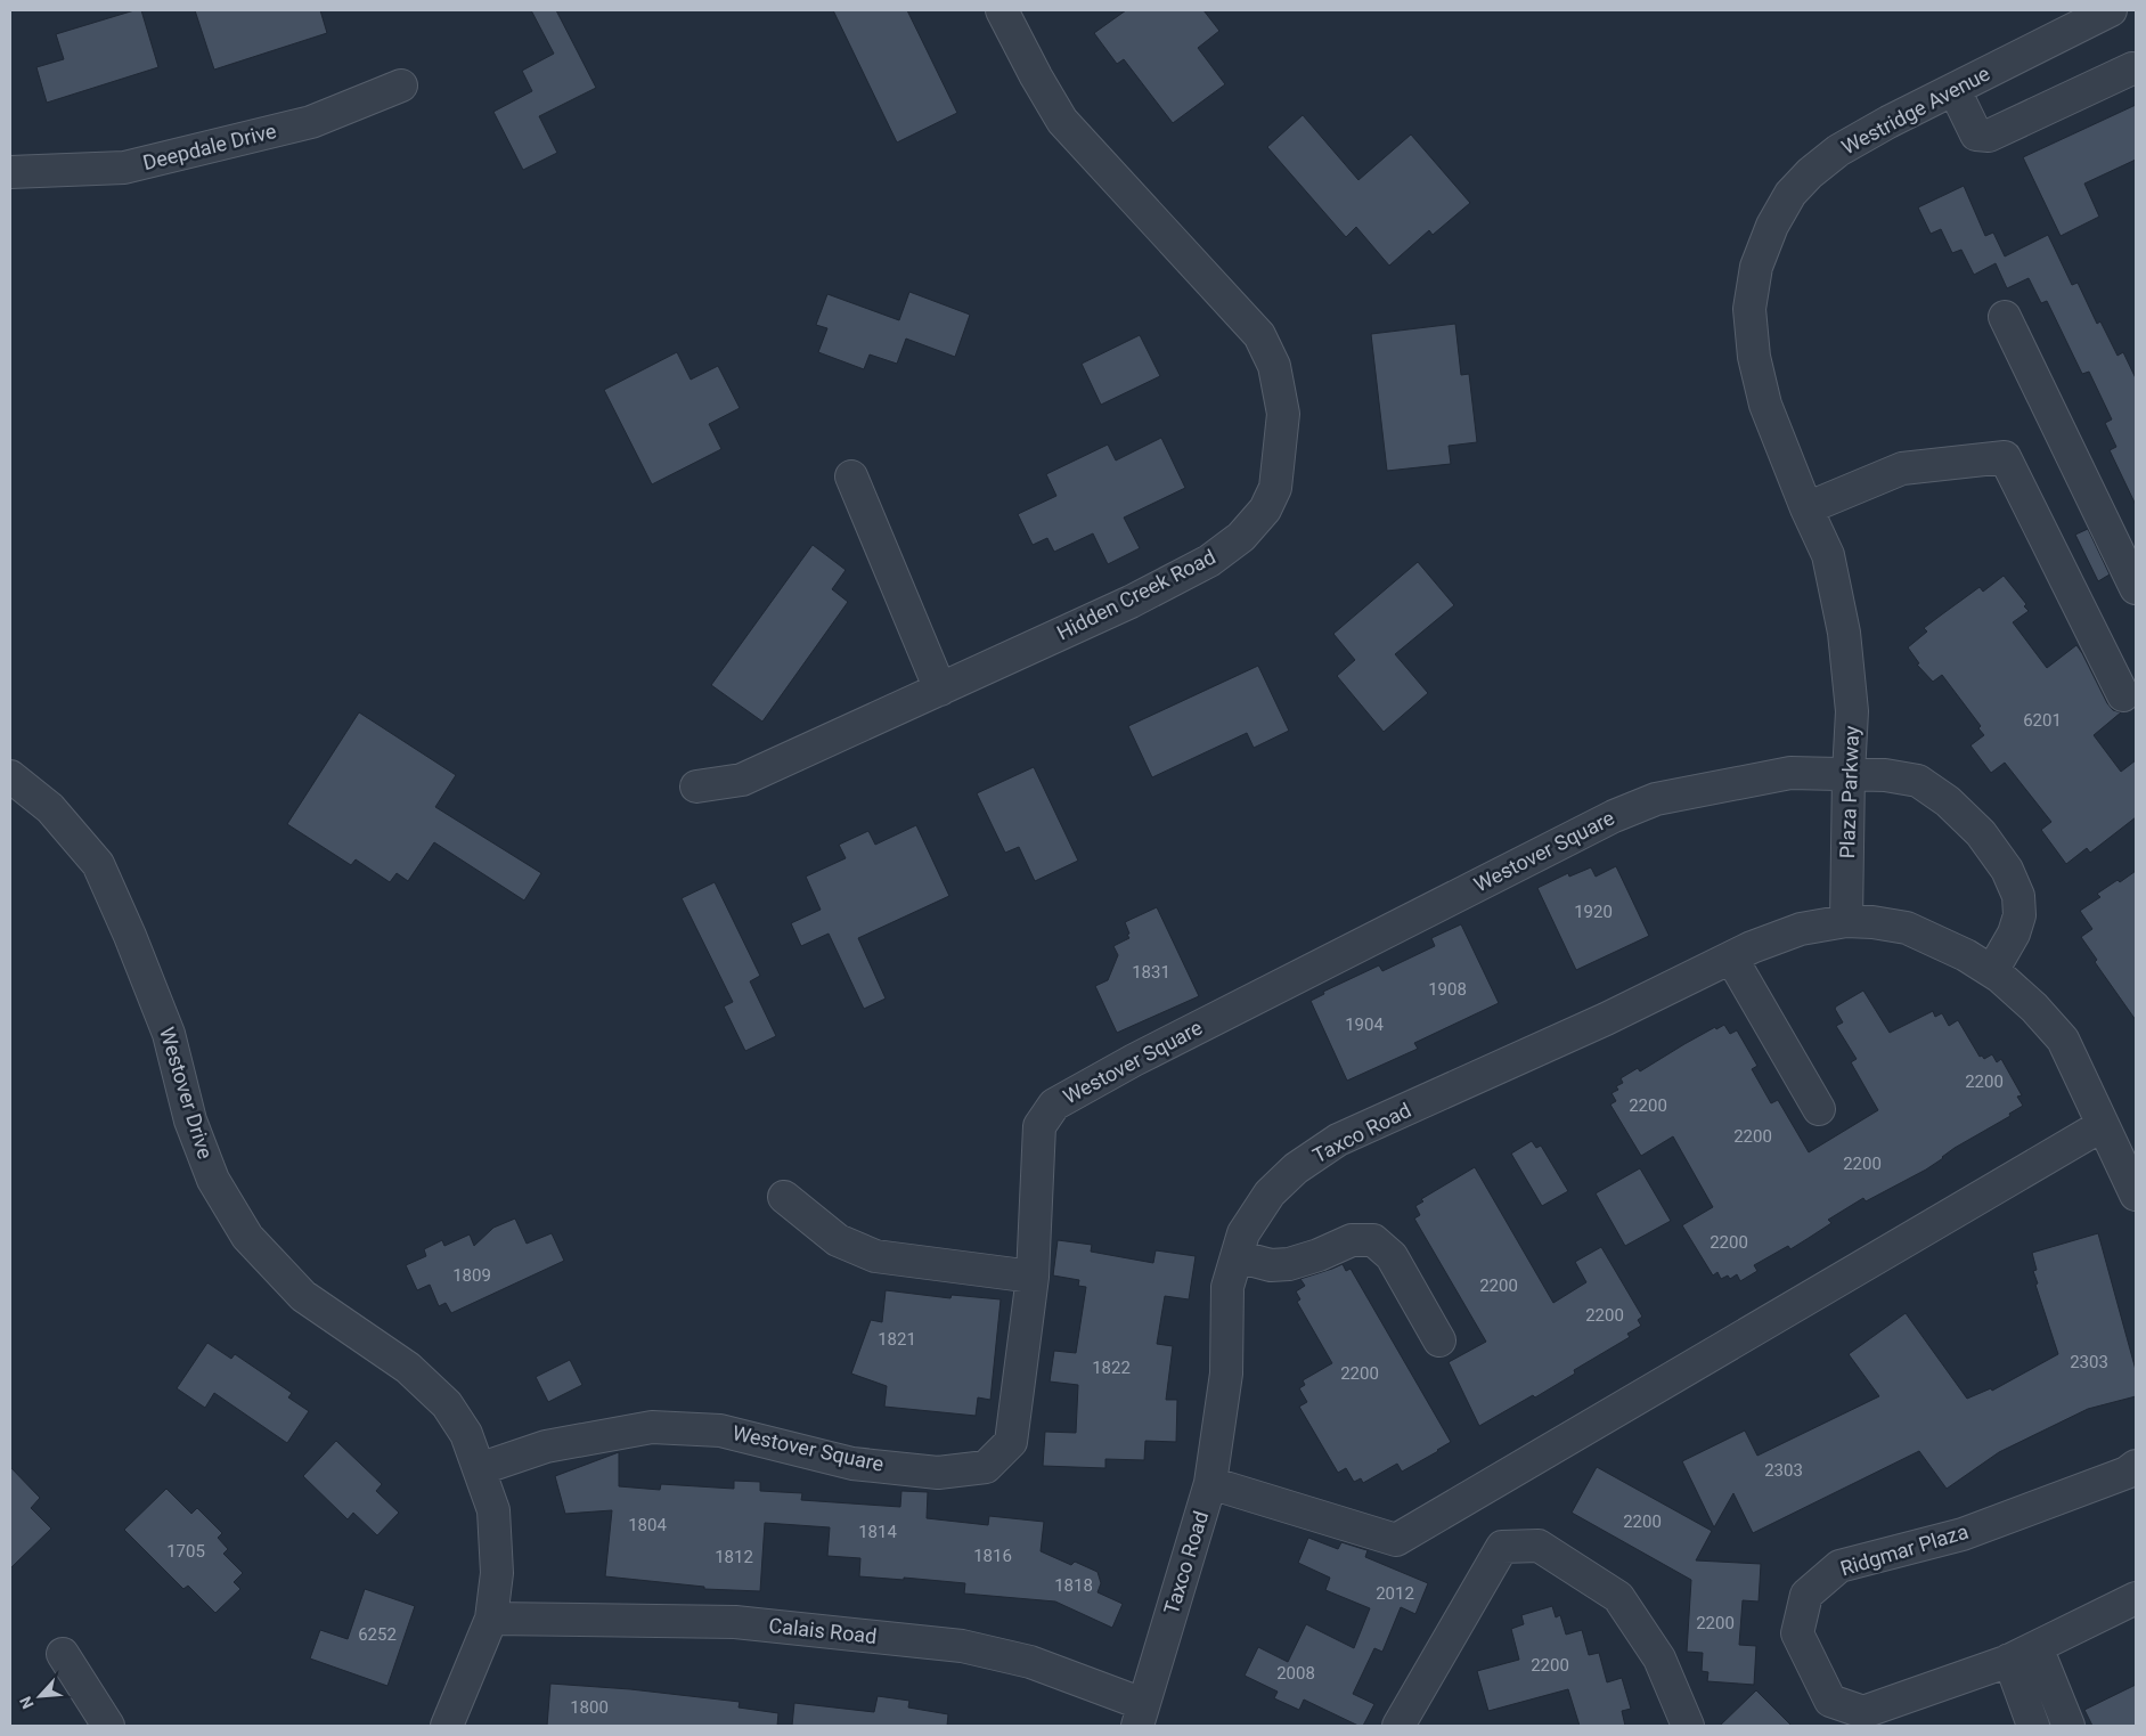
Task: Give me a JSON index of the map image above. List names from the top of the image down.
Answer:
{
  "streets": {
    "street": [
      "Westridge Avenue",
      "Deepdale Drive",
      "Hidden Creek Road",
      "Plaza Parkway",
      "Westover Square",
      "Westover Drive",
      "Taxco Road",
      "Ridgmar Plaza",
      "Calais Road"
    ]
  },
  "crossings": [
    ["Westridge Avenue", "Plaza Parkway"],
    ["Plaza Parkway", "Westover Square"],
    ["Plaza Parkway", "Taxco Road"],
    ["Westover Square", "Westover Drive"],
    ["Westover Drive", "Calais Road"],
    ["Taxco Road", "Calais Road"]
  ],
  "house_numbers": [
    "6201",
    "1920",
    "1831",
    "1908",
    "1904",
    "2200",
    "2200",
    "2200",
    "2200",
    "2200",
    "1809",
    "2200",
    "2200",
    "1821",
    "2303",
    "1822",
    "2200",
    "2303",
    "2200",
    "1804",
    "1814",
    "1705",
    "1816",
    "1812",
    "1818",
    "2012",
    "2200",
    "6252",
    "2200",
    "2008",
    "1800"
  ],
  "north": "bottom left"
}
